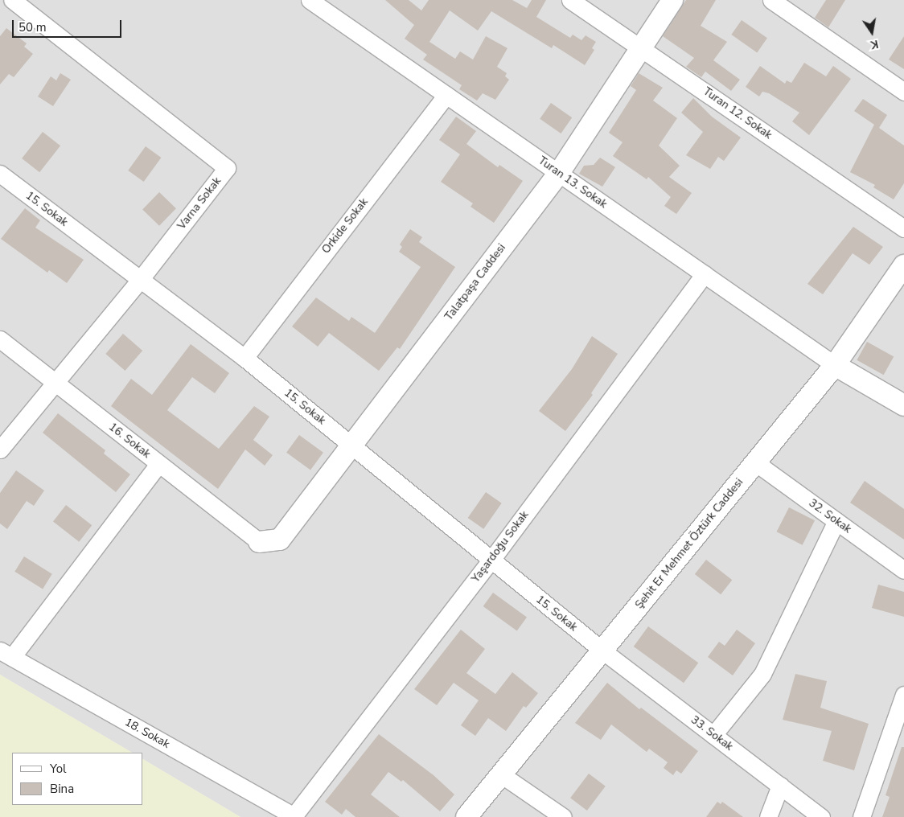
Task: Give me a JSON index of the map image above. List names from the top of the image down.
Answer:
{
  "streets": {
    "street": [
      "Turan 12. Sokak",
      "Turan 13. Sokak",
      "Varna Sokak",
      "15. Sokak",
      "Orkide Sokak",
      "Talatpaşa Caddesi",
      "16. Sokak",
      "32. Sokak",
      "Şehit Er Mehmet Öztürk Caddesi",
      "Yaşardoğu Sokak",
      "18. Sokak",
      "33. Sokak"
    ]
  },
  "crossings": [
    ["Turan 12. Sokak", "Talatpaşa Caddesi"],
    ["Turan 13. Sokak", "Orkide Sokak"],
    ["Turan 13. Sokak", "Talatpaşa Caddesi"],
    ["Turan 13. Sokak", "Şehit Er Mehmet Öztürk Caddesi"],
    ["Turan 13. Sokak", "Yaşardoğu Sokak"],
    ["Varna Sokak", "15. Sokak"],
    ["Varna Sokak", "16. Sokak"],
    ["15. Sokak", "Orkide Sokak"],
    ["15. Sokak", "Talatpaşa Caddesi"],
    ["15. Sokak", "Şehit Er Mehmet Öztürk Caddesi"],
    ["15. Sokak", "Yaşardoğu Sokak"],
    ["15. Sokak", "33. Sokak"],
    ["Talatpaşa Caddesi", "16. Sokak"],
    ["32. Sokak", "Şehit Er Mehmet Öztürk Caddesi"],
    ["Şehit Er Mehmet Öztürk Caddesi", "33. Sokak"],
    ["Yaşardoğu Sokak", "18. Sokak"]
  ],
  "legend": ["Yol", "Bina"],
  "scale_bar": "50 m",
  "north": "bottom"
}
